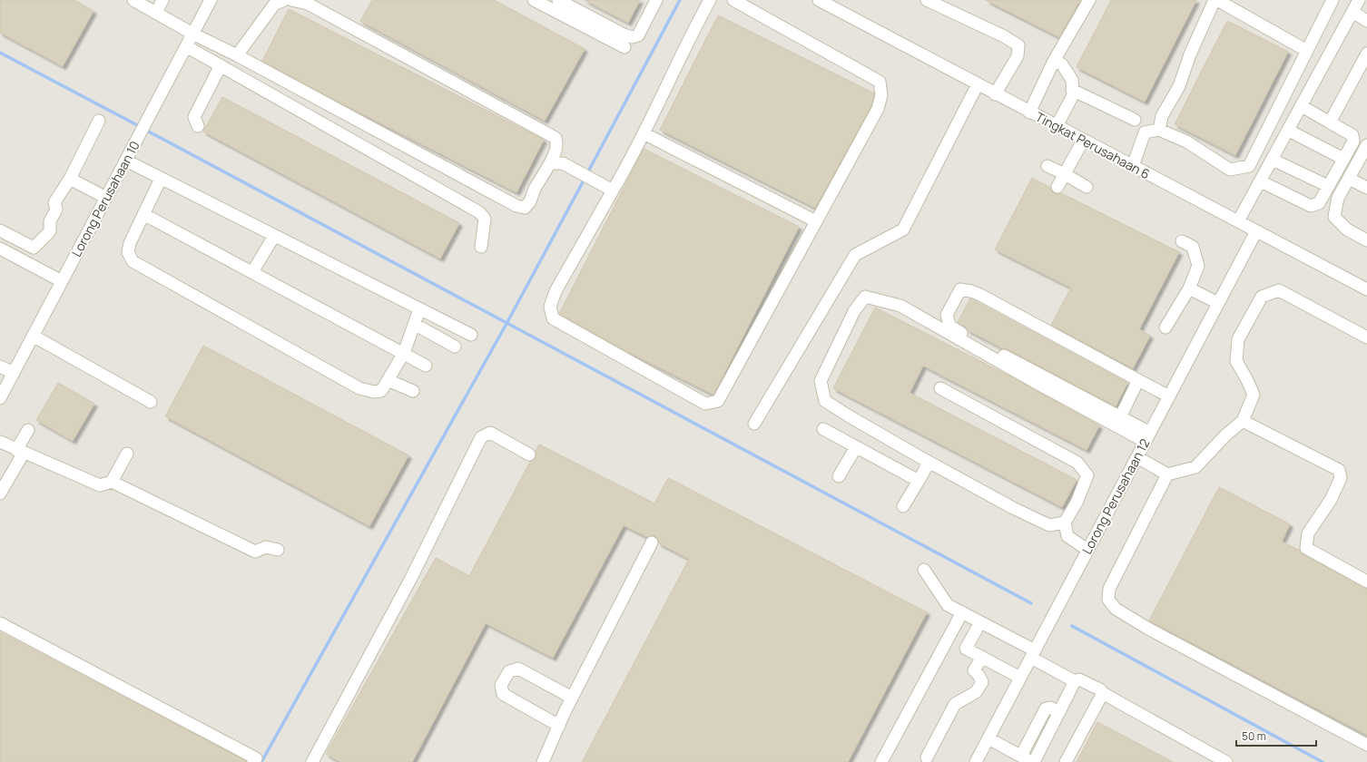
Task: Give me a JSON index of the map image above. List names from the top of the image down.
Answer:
{
  "streets": {
    "street": ["Tingkat Perusahaan 6", "Lorong Perusahaan 10", "Lorong Perusahaan 12"]
  },
  "crossings": [
    ["Tingkat Perusahaan 6", "Lorong Perusahaan 12"]
  ],
  "scale_bar": "50 m"
}
